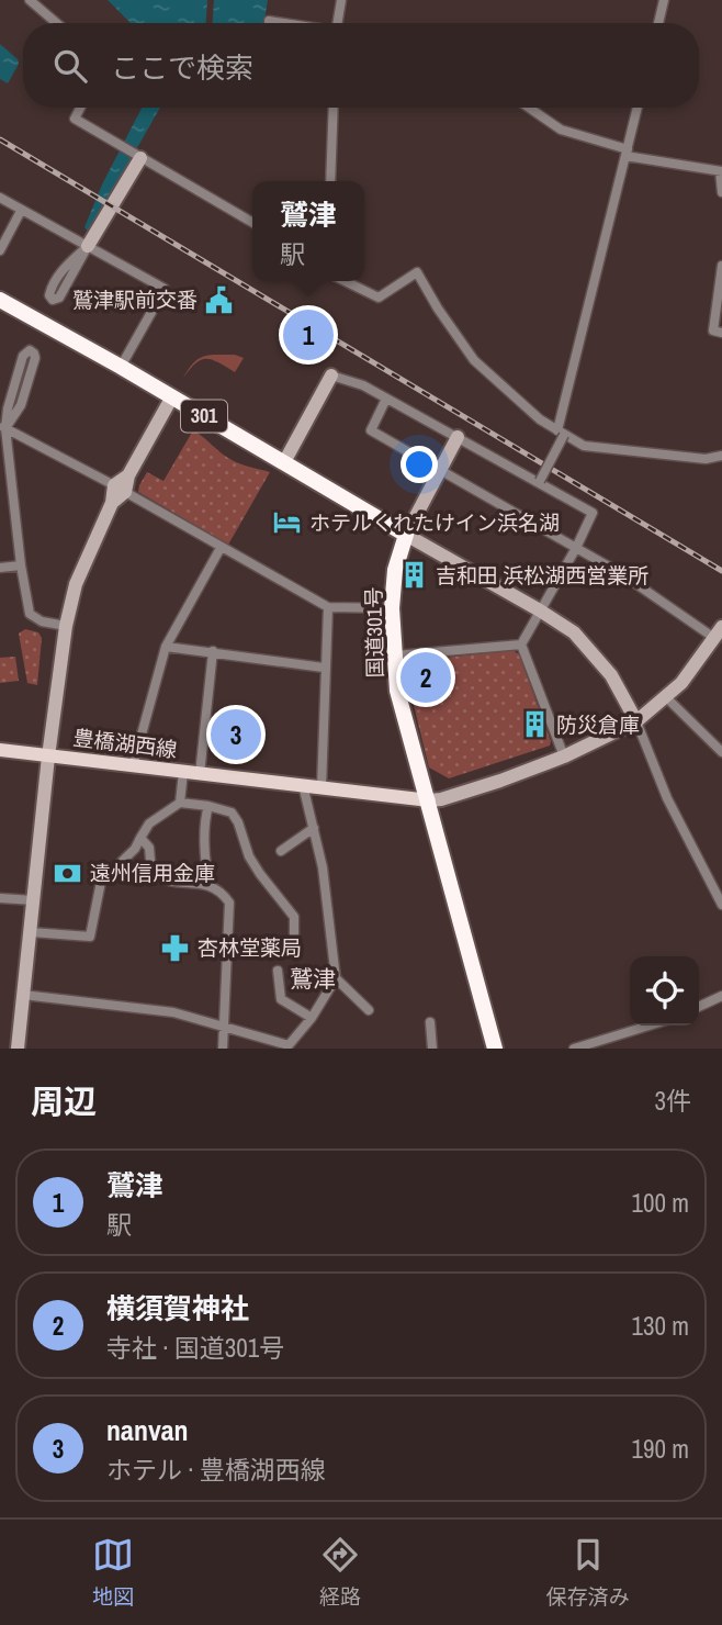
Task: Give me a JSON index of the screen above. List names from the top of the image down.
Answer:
{
  "streets": {
    "highway": ["301", "国道301号"],
    "main road": ["豊橋湖西線"]
  },
  "crossings": [
    ["301", "国道301号"],
    ["国道301号", "豊橋湖西線"]
  ],
  "districts": ["鷲津"],
  "places": {
    "public building": ["鷲津駅前交番"],
    "hotel": ["ホテルくれたけイン浜名湖"],
    "building": ["吉和田 浜松湖西営業所", "防災倉庫"],
    "bank": ["遠州信用金庫"],
    "pharmacy": ["杏林堂薬局"]
  },
  "page": {
    "search": "ここで検索",
    "popup": ["鷲津", "駅"],
    "pins": ["1", "2", "3"],
    "heading": ["周辺", "3件"],
    "list": [
      {
        "mark": "1",
        "name": "鷲津",
        "note": "駅",
        "value": "100 m"
      },
      {
        "mark": "2",
        "name": "横須賀神社",
        "note": "寺社 · 国道301号",
        "value": "130 m"
      },
      {
        "mark": "3",
        "name": "nanvan",
        "note": "ホテル · 豊橋湖西線",
        "value": "190 m"
      }
    ],
    "nav": ["地図", "経路", "保存済み"]
  }
}
